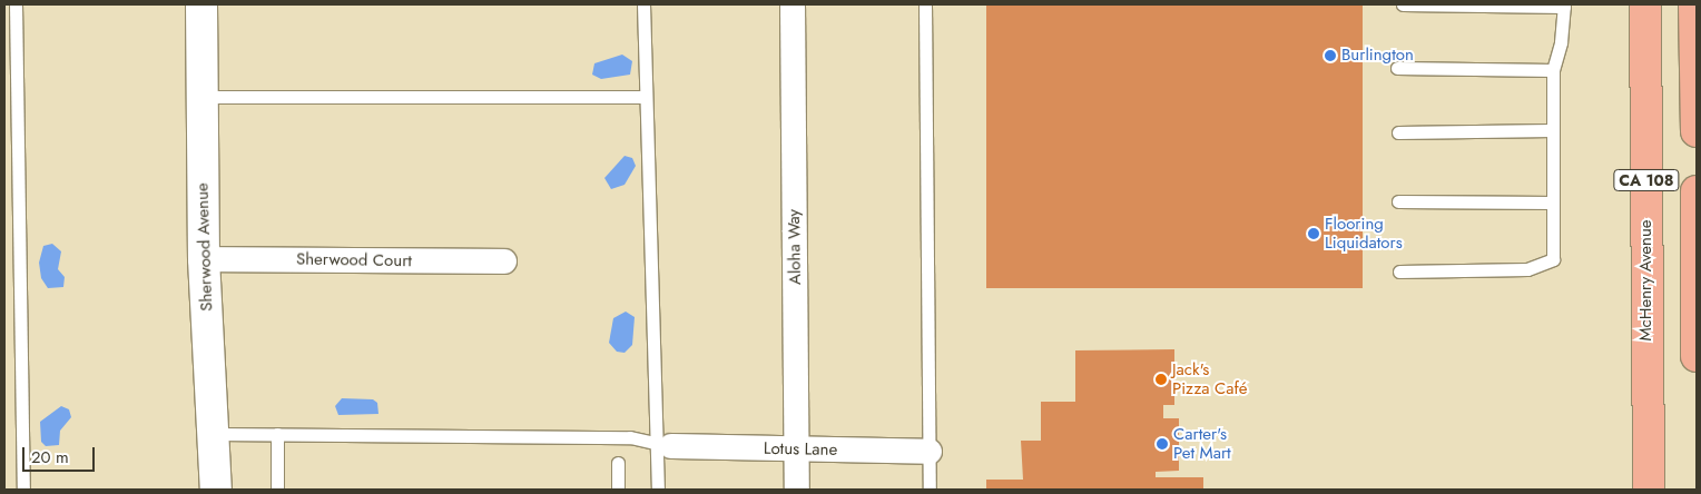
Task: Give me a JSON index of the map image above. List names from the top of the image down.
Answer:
{
  "streets": {
    "main road": ["CA 108", "McHenry Avenue"],
    "street": [
      "Sherwood Avenue",
      "Aloha Way",
      "Sherwood Court",
      "Lotus Lane"
    ]
  },
  "crossings": [
    ["Sherwood Avenue", "Sherwood Court"],
    ["Aloha Way", "Lotus Lane"]
  ],
  "places": [
    "Burlington",
    "Flooring Liquidators",
    "Jack's Pizza Café",
    "Carter's Pet Mart"
  ],
  "scale_bar": "20 m"
}
